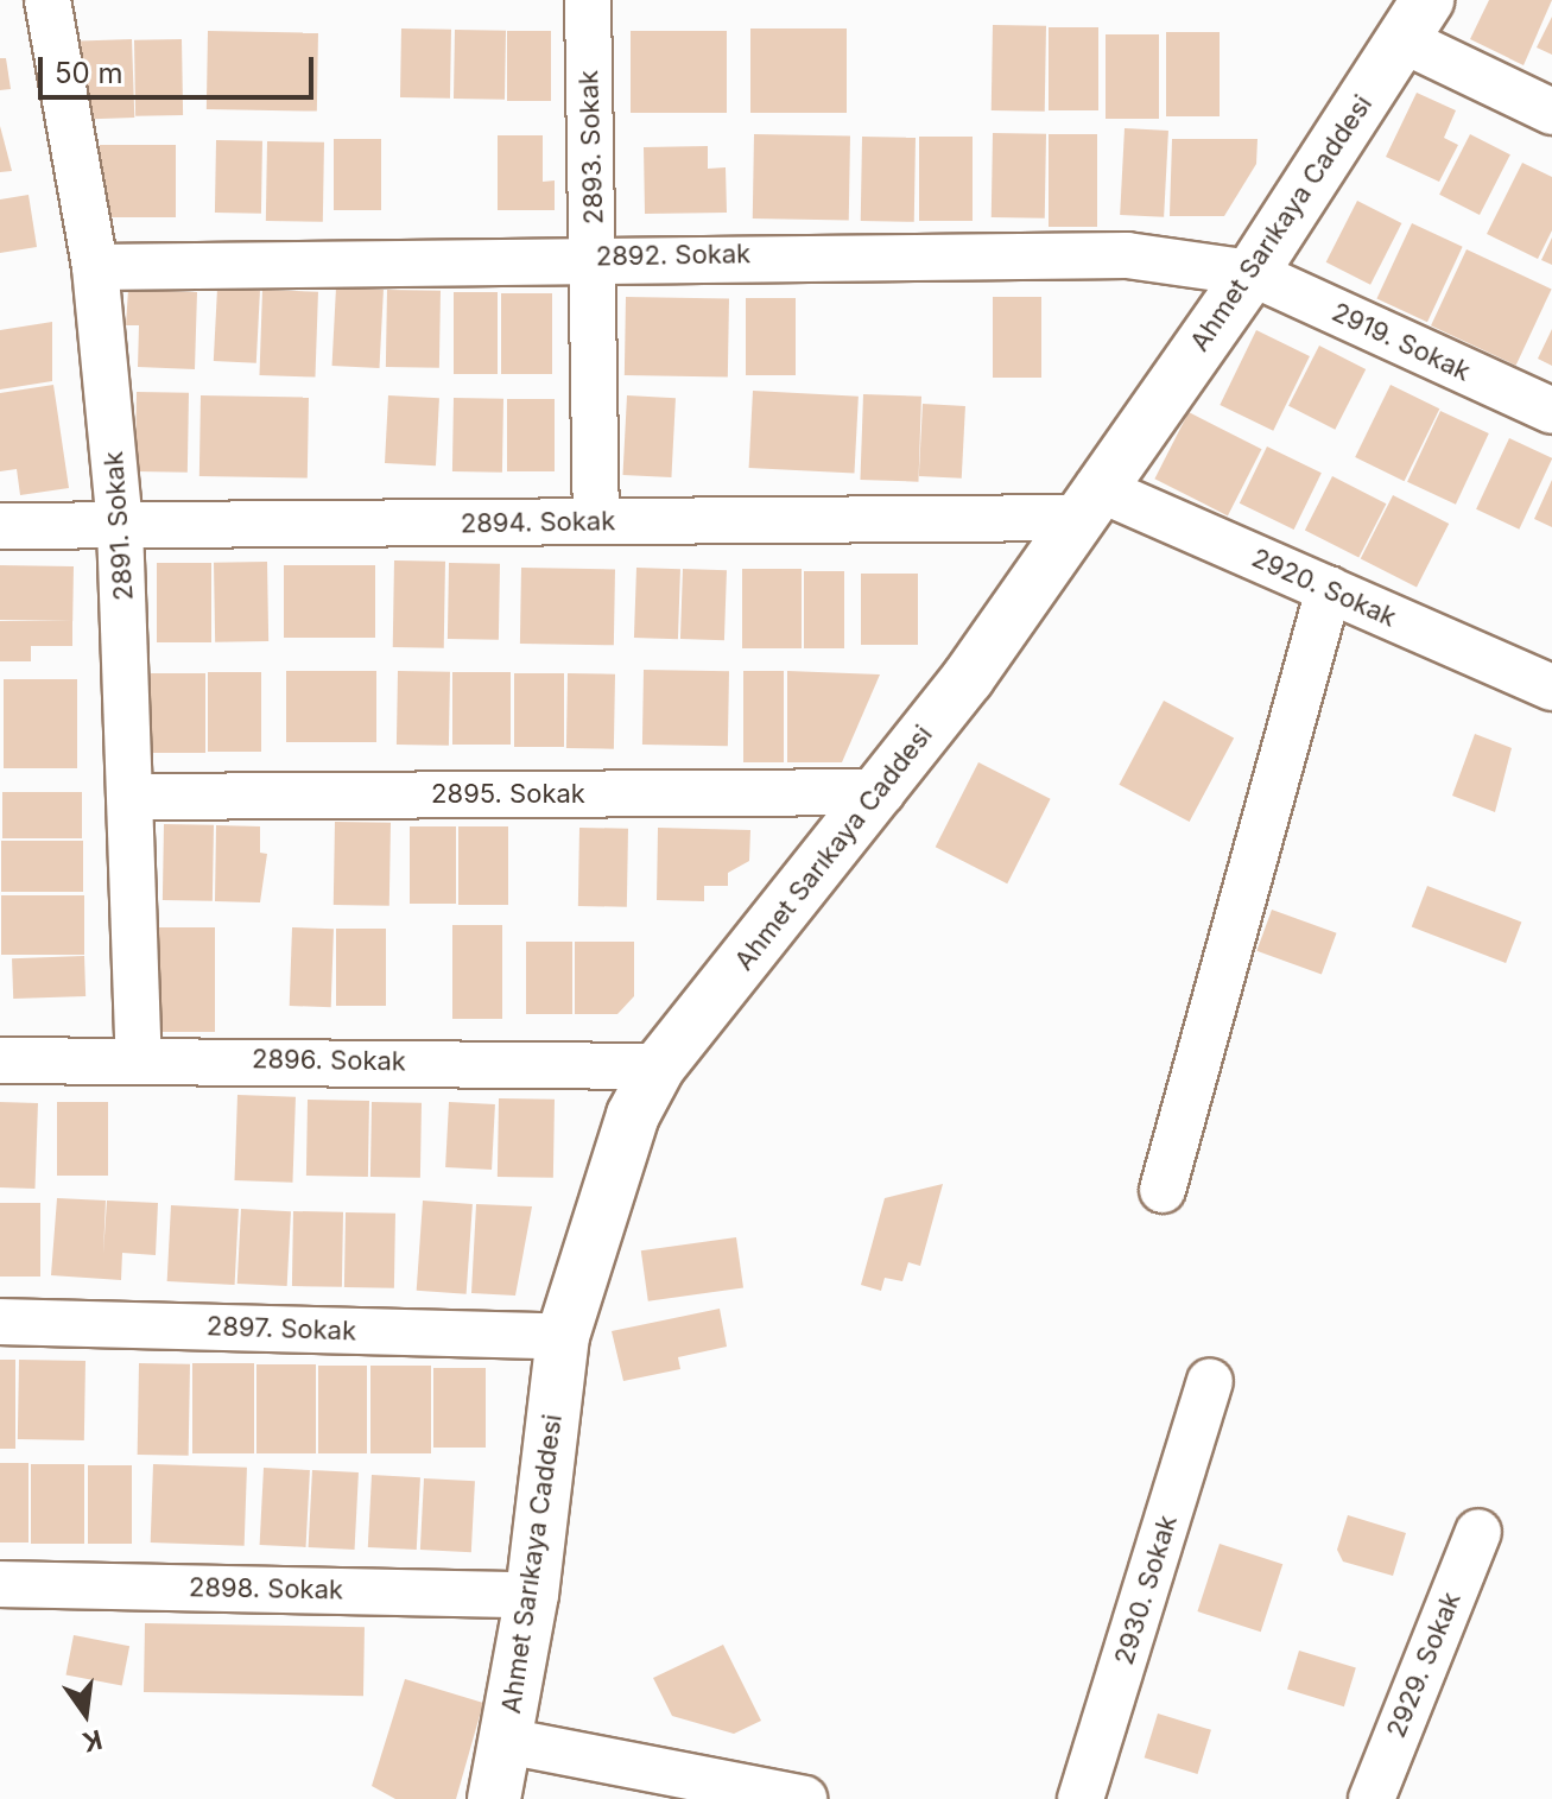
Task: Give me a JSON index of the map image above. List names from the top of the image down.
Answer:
{
  "streets": {
    "main road": ["Ahmet Sarıkaya Caddesi"],
    "street": [
      "2893. Sokak",
      "2892. Sokak",
      "2919. Sokak",
      "2894. Sokak",
      "2891. Sokak",
      "2920. Sokak",
      "2895. Sokak",
      "2896. Sokak",
      "2897. Sokak",
      "2898. Sokak",
      "2930. Sokak",
      "2929. Sokak"
    ]
  },
  "crossings": [
    ["2893. Sokak", "2892. Sokak"],
    ["2893. Sokak", "2894. Sokak"],
    ["Ahmet Sarıkaya Caddesi", "2892. Sokak"],
    ["Ahmet Sarıkaya Caddesi", "2919. Sokak"],
    ["Ahmet Sarıkaya Caddesi", "2894. Sokak"],
    ["Ahmet Sarıkaya Caddesi", "2920. Sokak"],
    ["Ahmet Sarıkaya Caddesi", "2895. Sokak"],
    ["Ahmet Sarıkaya Caddesi", "2896. Sokak"],
    ["Ahmet Sarıkaya Caddesi", "2897. Sokak"],
    ["Ahmet Sarıkaya Caddesi", "2898. Sokak"],
    ["2892. Sokak", "2919. Sokak"],
    ["2892. Sokak", "2891. Sokak"],
    ["2894. Sokak", "2891. Sokak"],
    ["2894. Sokak", "2920. Sokak"],
    ["2891. Sokak", "2895. Sokak"],
    ["2891. Sokak", "2896. Sokak"]
  ],
  "scale_bar": "50 m",
  "north": "bottom"
}
